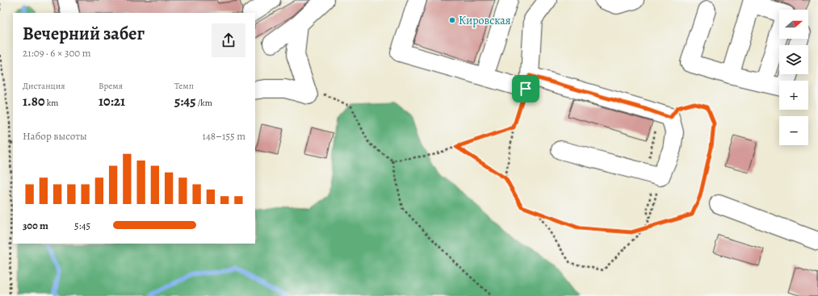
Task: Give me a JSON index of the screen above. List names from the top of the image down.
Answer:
{
  "places": ["Кировская"],
  "north": "right",
  "page": {
    "map_buttons": ["+", "−"],
    "heading": ["Вечерний забег", "21:09 · 6 × 300 m"],
    "stats": [
      ["Дистанция", "1.80 km"],
      ["Время", "10:21"],
      ["Темп", "5:45 /km"]
    ],
    "chart": ["Набор высоты", "148–155 m"],
    "list": [
      {
        "name": "300 m",
        "note": "5:45"
      }
    ]
  }
}
